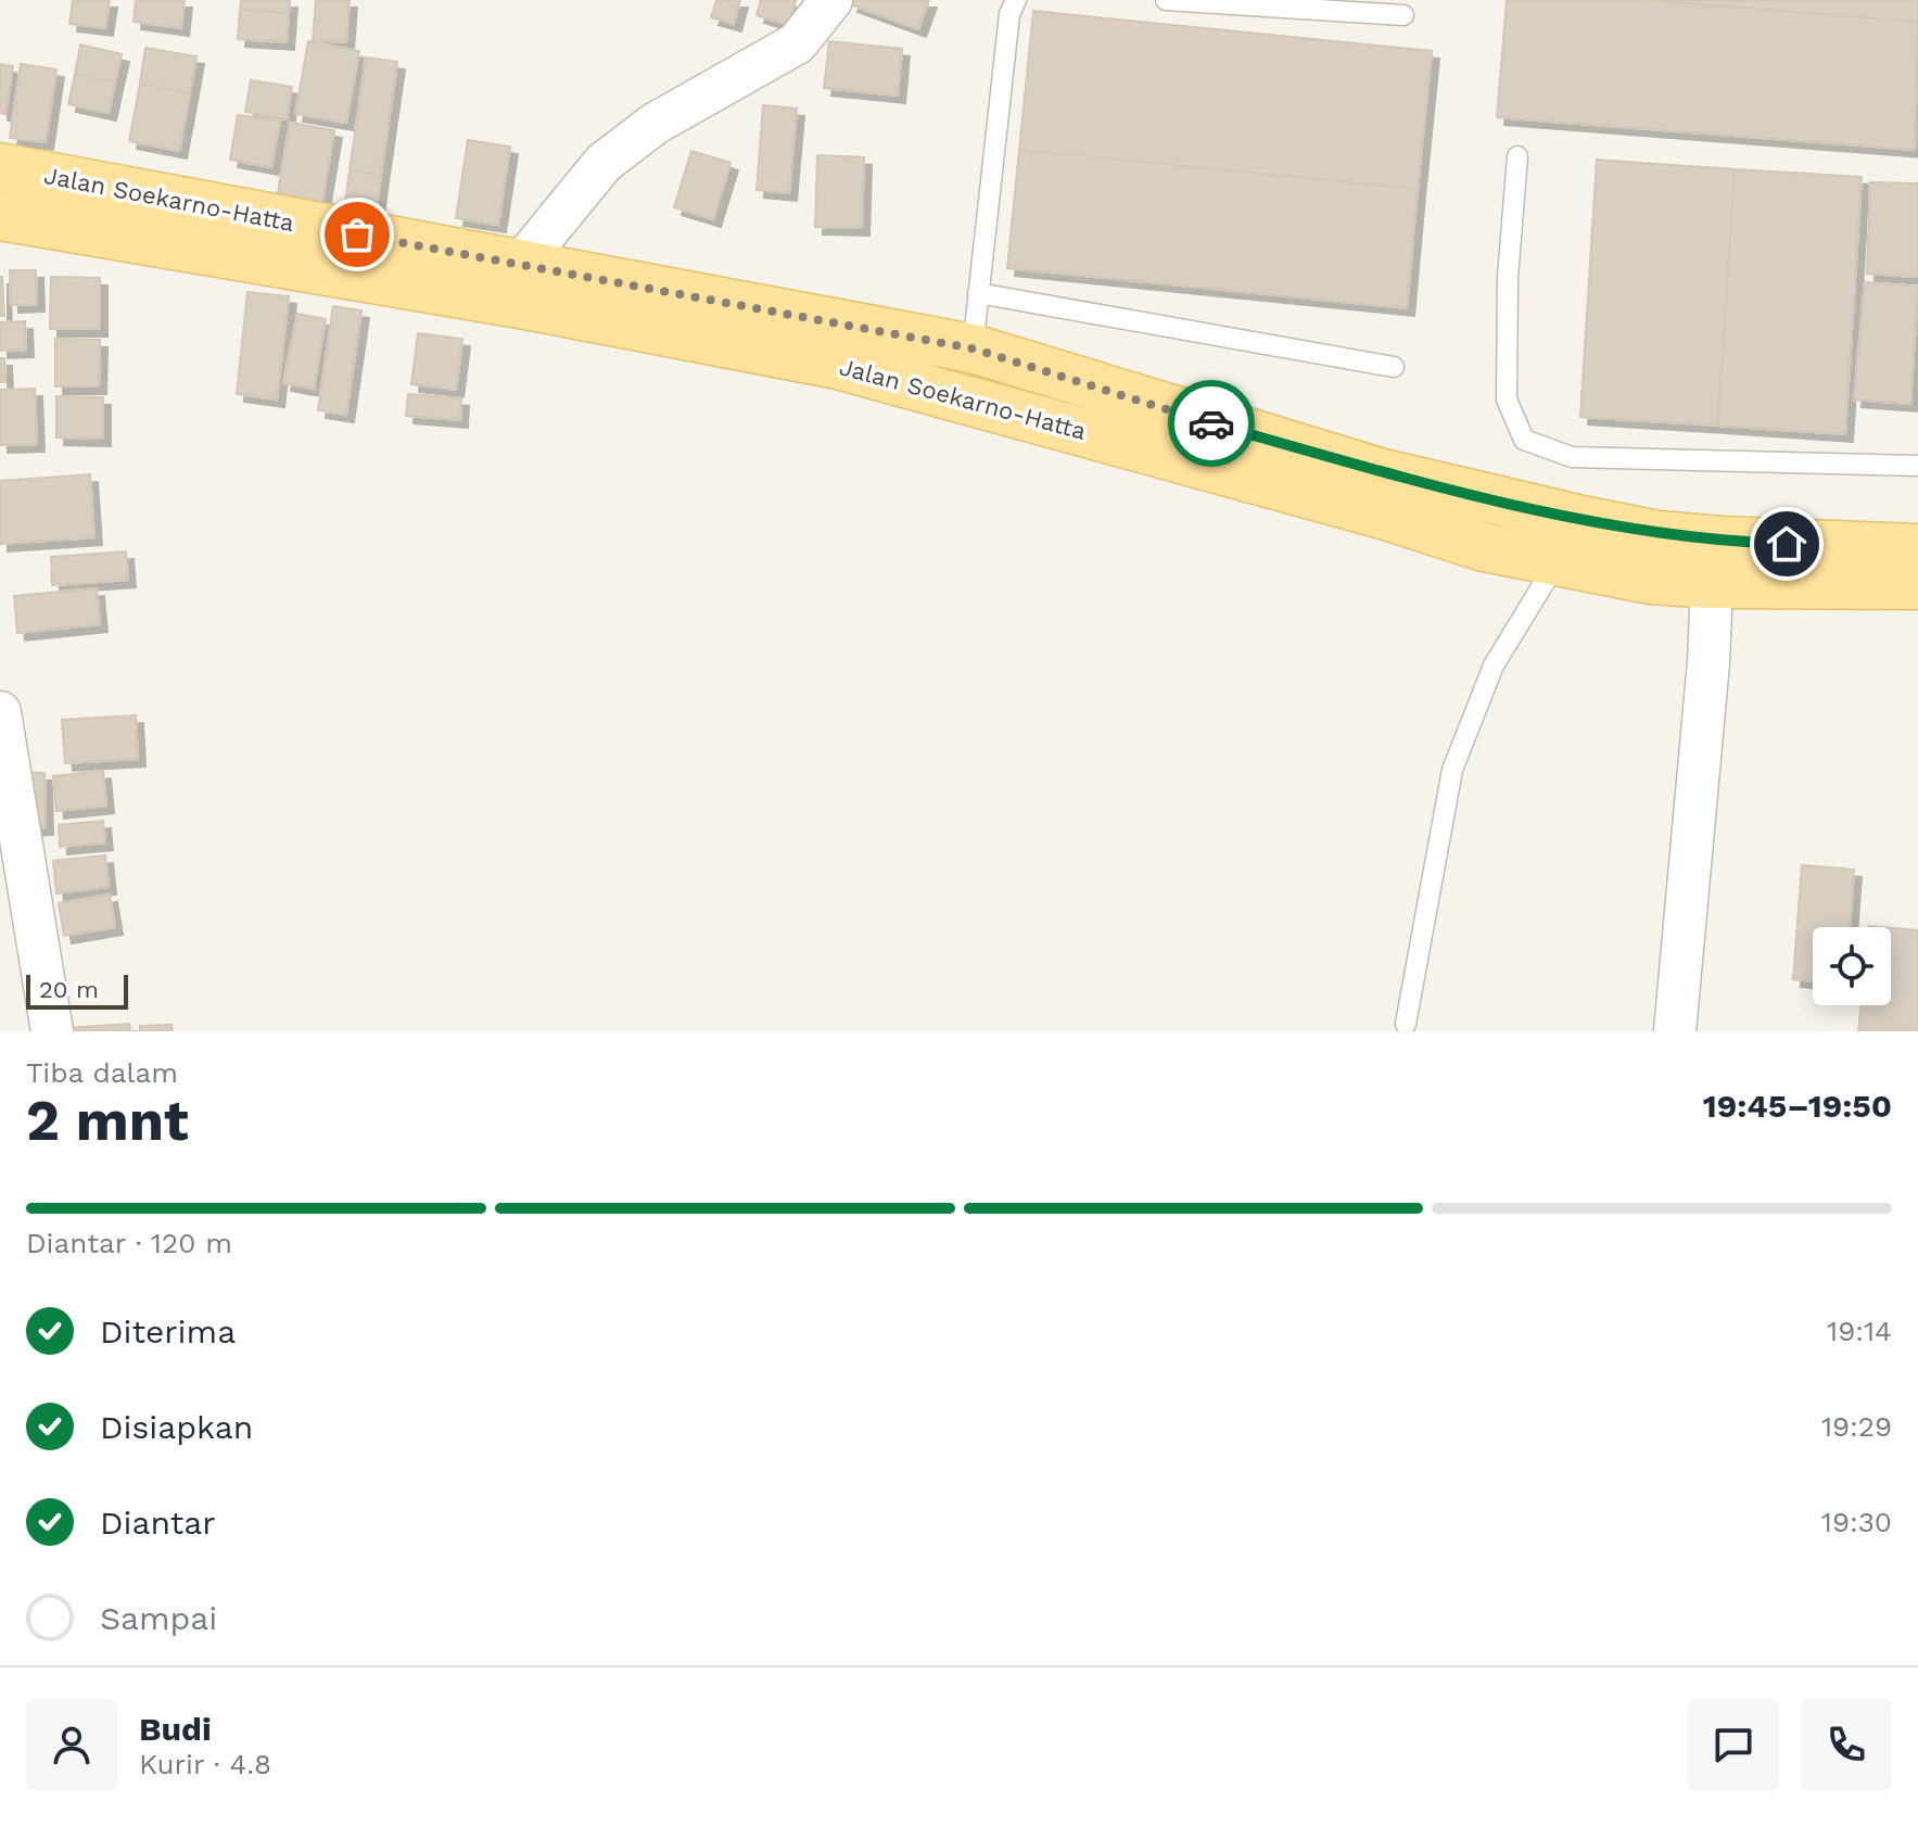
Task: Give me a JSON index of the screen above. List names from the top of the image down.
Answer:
{
  "streets": {
    "main road": ["Jalan Soekarno-Hatta"]
  },
  "scale_bar": "20 m",
  "page": {
    "scale": "20 m",
    "heading": ["2 mnt", "Tiba dalam", "19:45–19:50"],
    "panel": ["Budi", "Kurir · 4.8"],
    "bar": "Diantar · 120 m",
    "list": [
      ["Diterima", "19:14"],
      ["Disiapkan", "19:29"],
      ["Diantar", "19:30"],
      "Sampai"
    ]
  }
}
